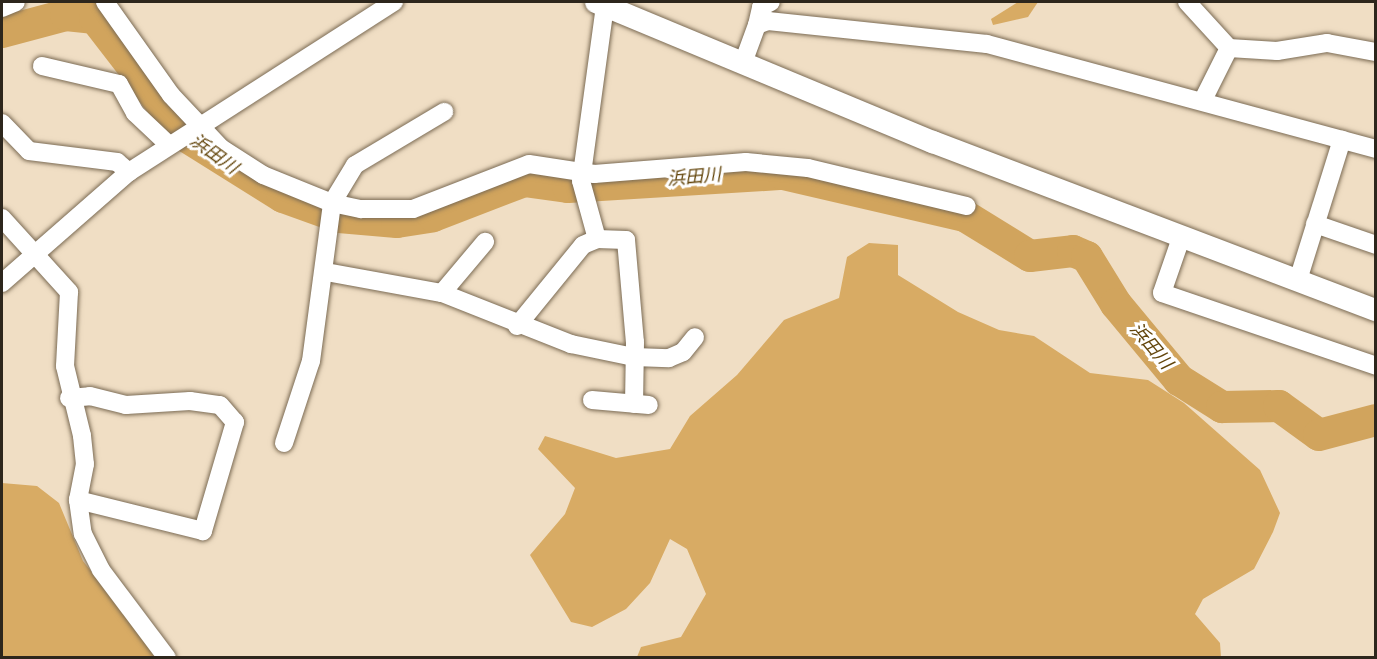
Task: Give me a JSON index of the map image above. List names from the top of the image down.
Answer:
{
  "water": ["浜田川"]
}
